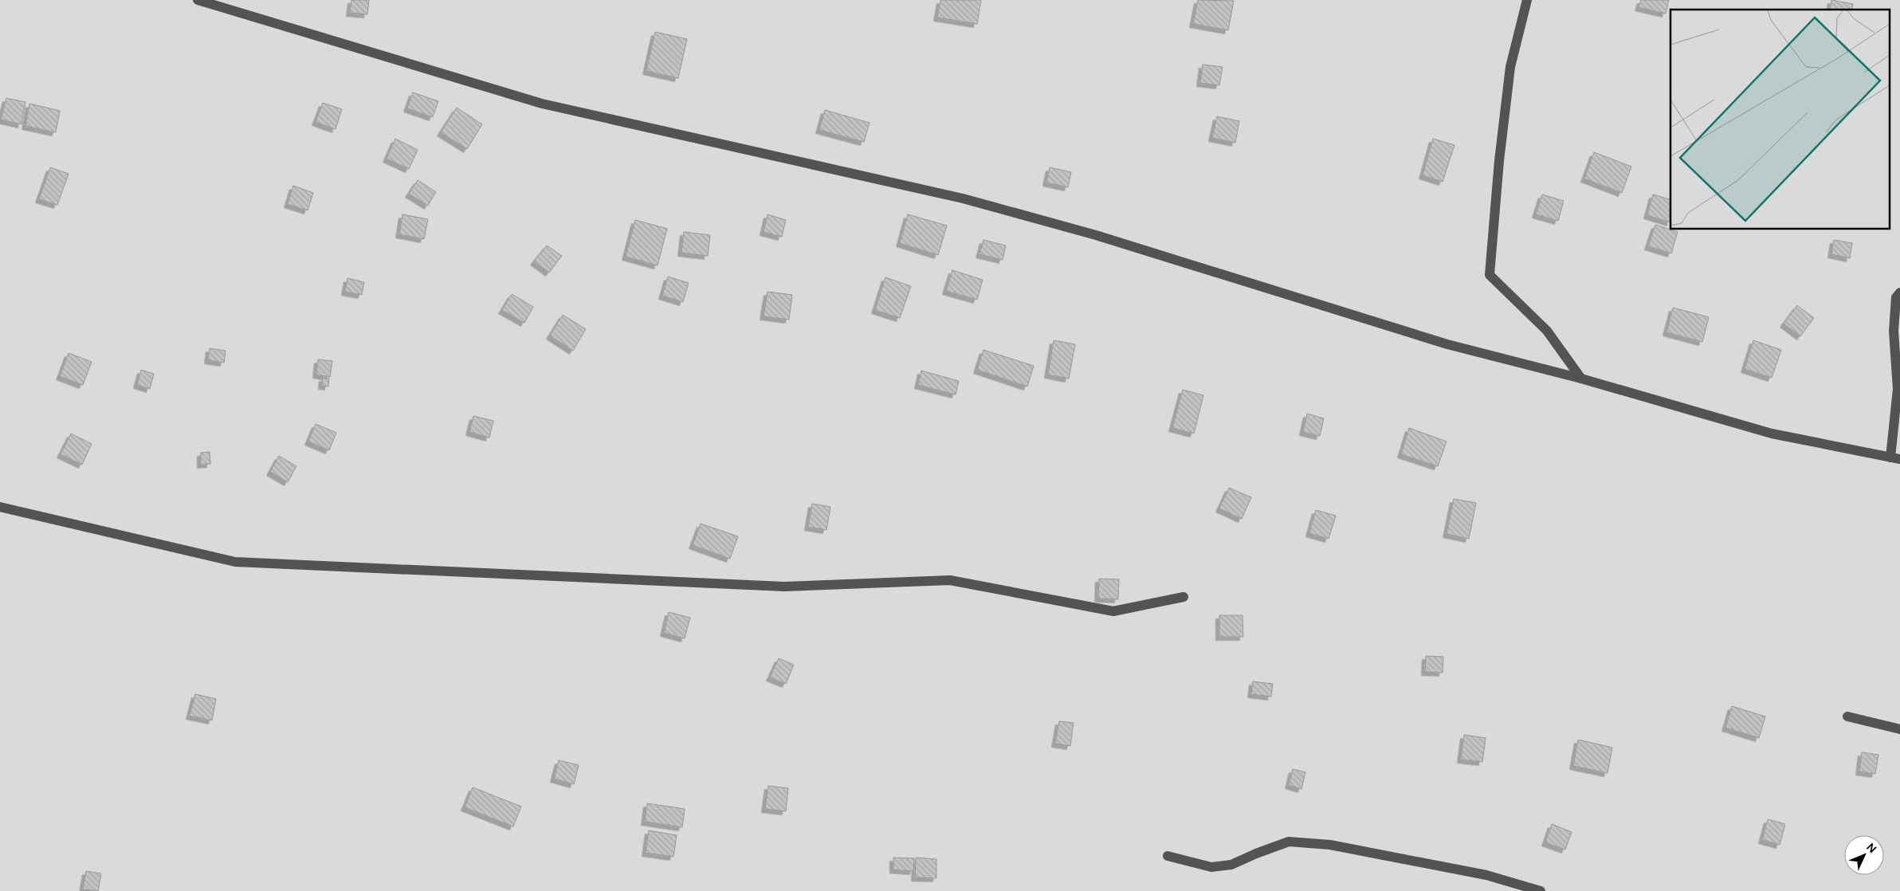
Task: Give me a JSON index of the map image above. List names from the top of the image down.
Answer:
{
  "north": "top right"
}
